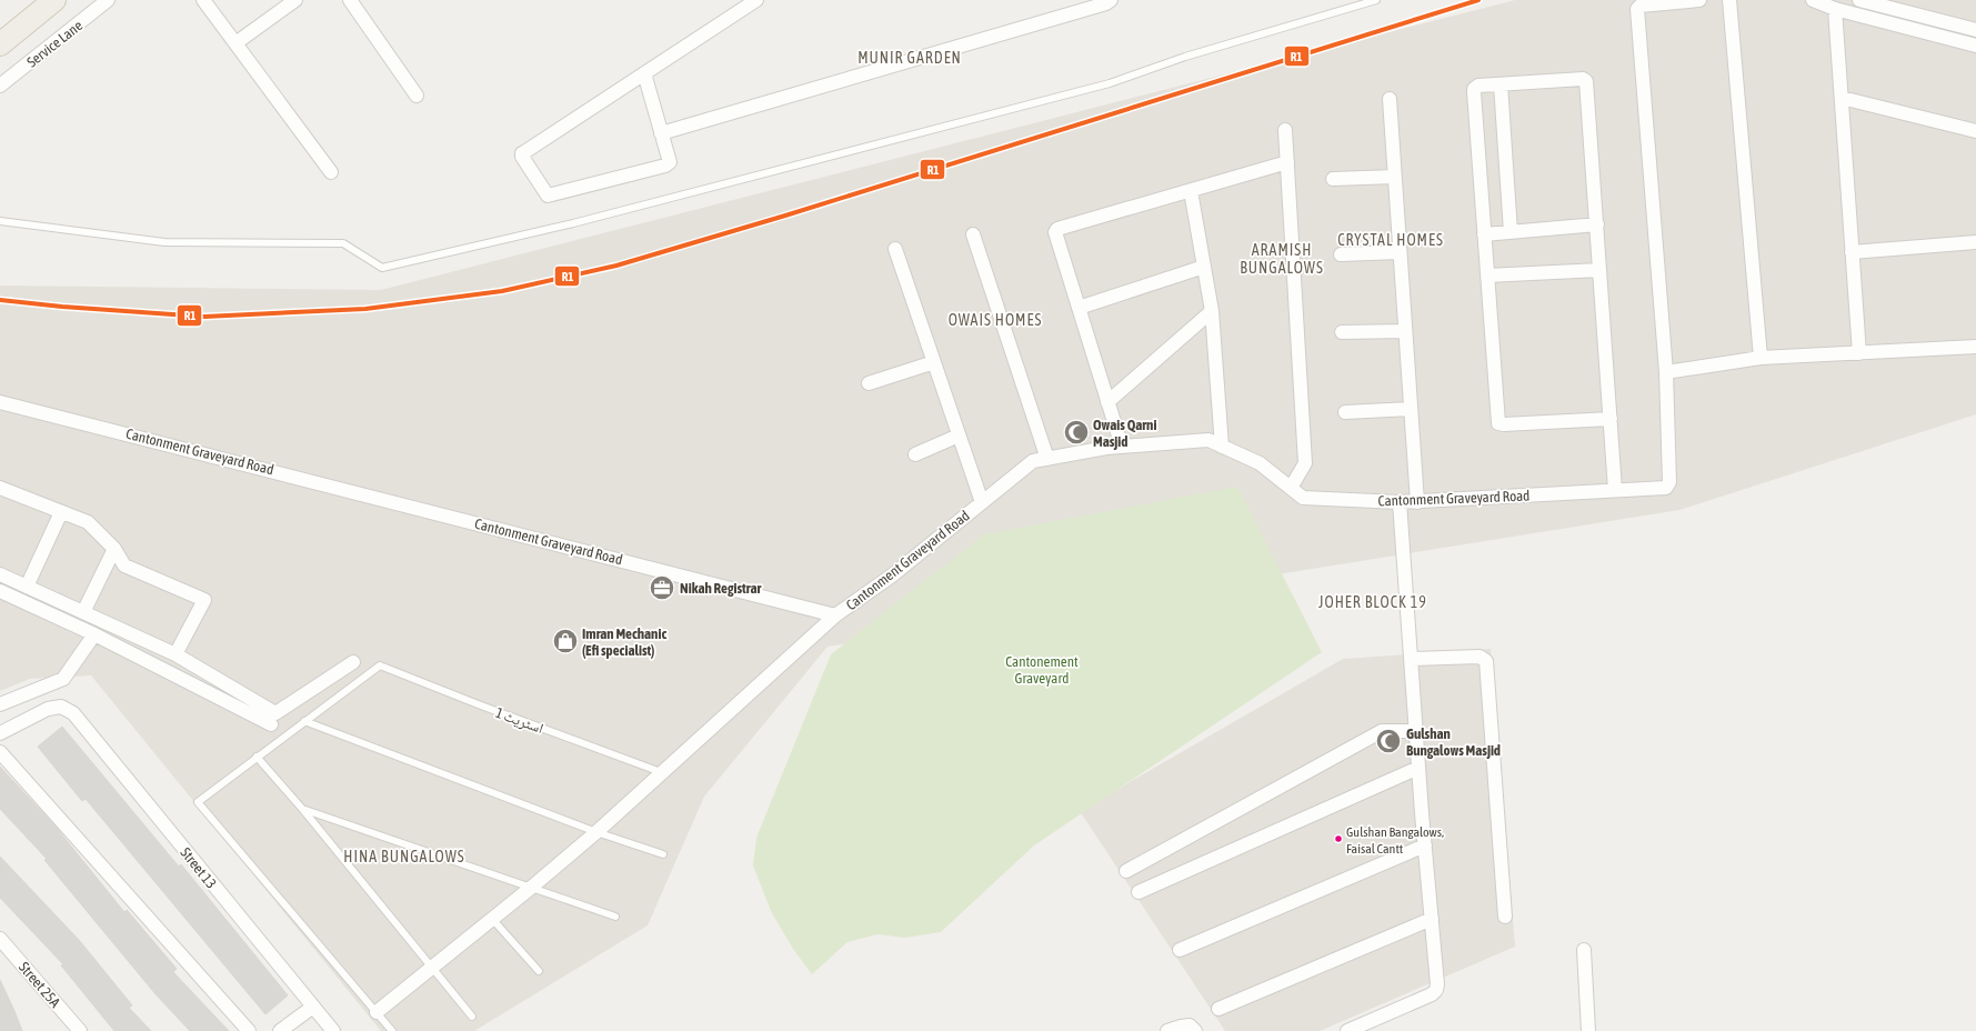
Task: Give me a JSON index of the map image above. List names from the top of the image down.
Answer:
{
  "streets": {
    "street": [
      "Service Lane",
      "Cantonment Graveyard Road",
      "Street 13",
      "Street 25A"
    ],
    "lane": ["اسٹریٹ 1"]
  },
  "districts": [
    "MUNIR GARDEN",
    "CRYSTAL HOMES",
    "ARAMISH BUNGALOWS",
    "OWAIS HOMES",
    "JOHER BLOCK 19",
    "HINA BUNGALOWS"
  ],
  "parks": ["Cantonement Graveyard"],
  "places": {
    "mosque": ["Owais Qarni Masjid", "Gulshan Bungalows Masjid"],
    "office": ["Nikah Registrar"],
    "shop": ["Imran Mechanic (Efi specialist)"],
    "other": ["Gulshan Bangalows, Faisal Cantt"]
  },
  "lines": ["transit line R1"]
}
